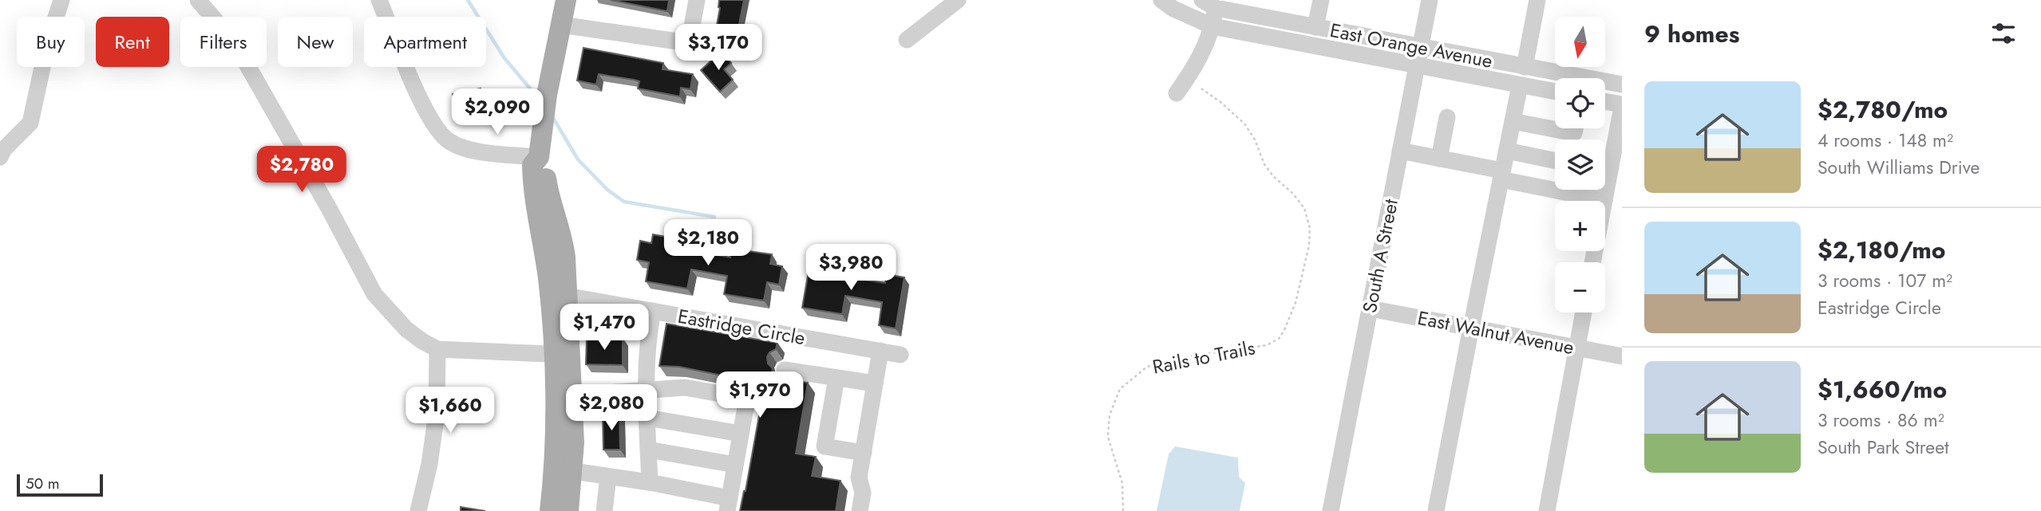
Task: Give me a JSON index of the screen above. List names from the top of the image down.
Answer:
{
  "streets": {
    "street": [
      "East Orange Avenue",
      "South A Street",
      "Eastridge Circle",
      "East Walnut Avenue"
    ],
    "path": ["Rails to Trails"]
  },
  "crossings": [
    ["East Orange Avenue", "South A Street"],
    ["South A Street", "East Walnut Avenue"]
  ],
  "scale_bar": "50 m",
  "north": "bottom",
  "page": {
    "heading": "9 homes",
    "map_buttons": ["+", "−"],
    "chip": [
      "Buy",
      "Rent",
      "Filters",
      "New",
      "Apartment"
    ],
    "price": [
      "$3,170",
      "$2,090",
      "$2,780",
      "$2,180",
      "$3,980",
      "$1,470",
      "$1,970",
      "$2,080",
      "$1,660"
    ],
    "list": [
      {
        "name": "$2,780/mo",
        "note": "4 rooms · 148 m² · South Williams Drive"
      },
      {
        "name": "$2,180/mo",
        "note": "3 rooms · 107 m² · Eastridge Circle"
      },
      {
        "name": "$1,660/mo",
        "note": "3 rooms · 86 m² · South Park Street"
      }
    ],
    "scale": "50 m"
  }
}
